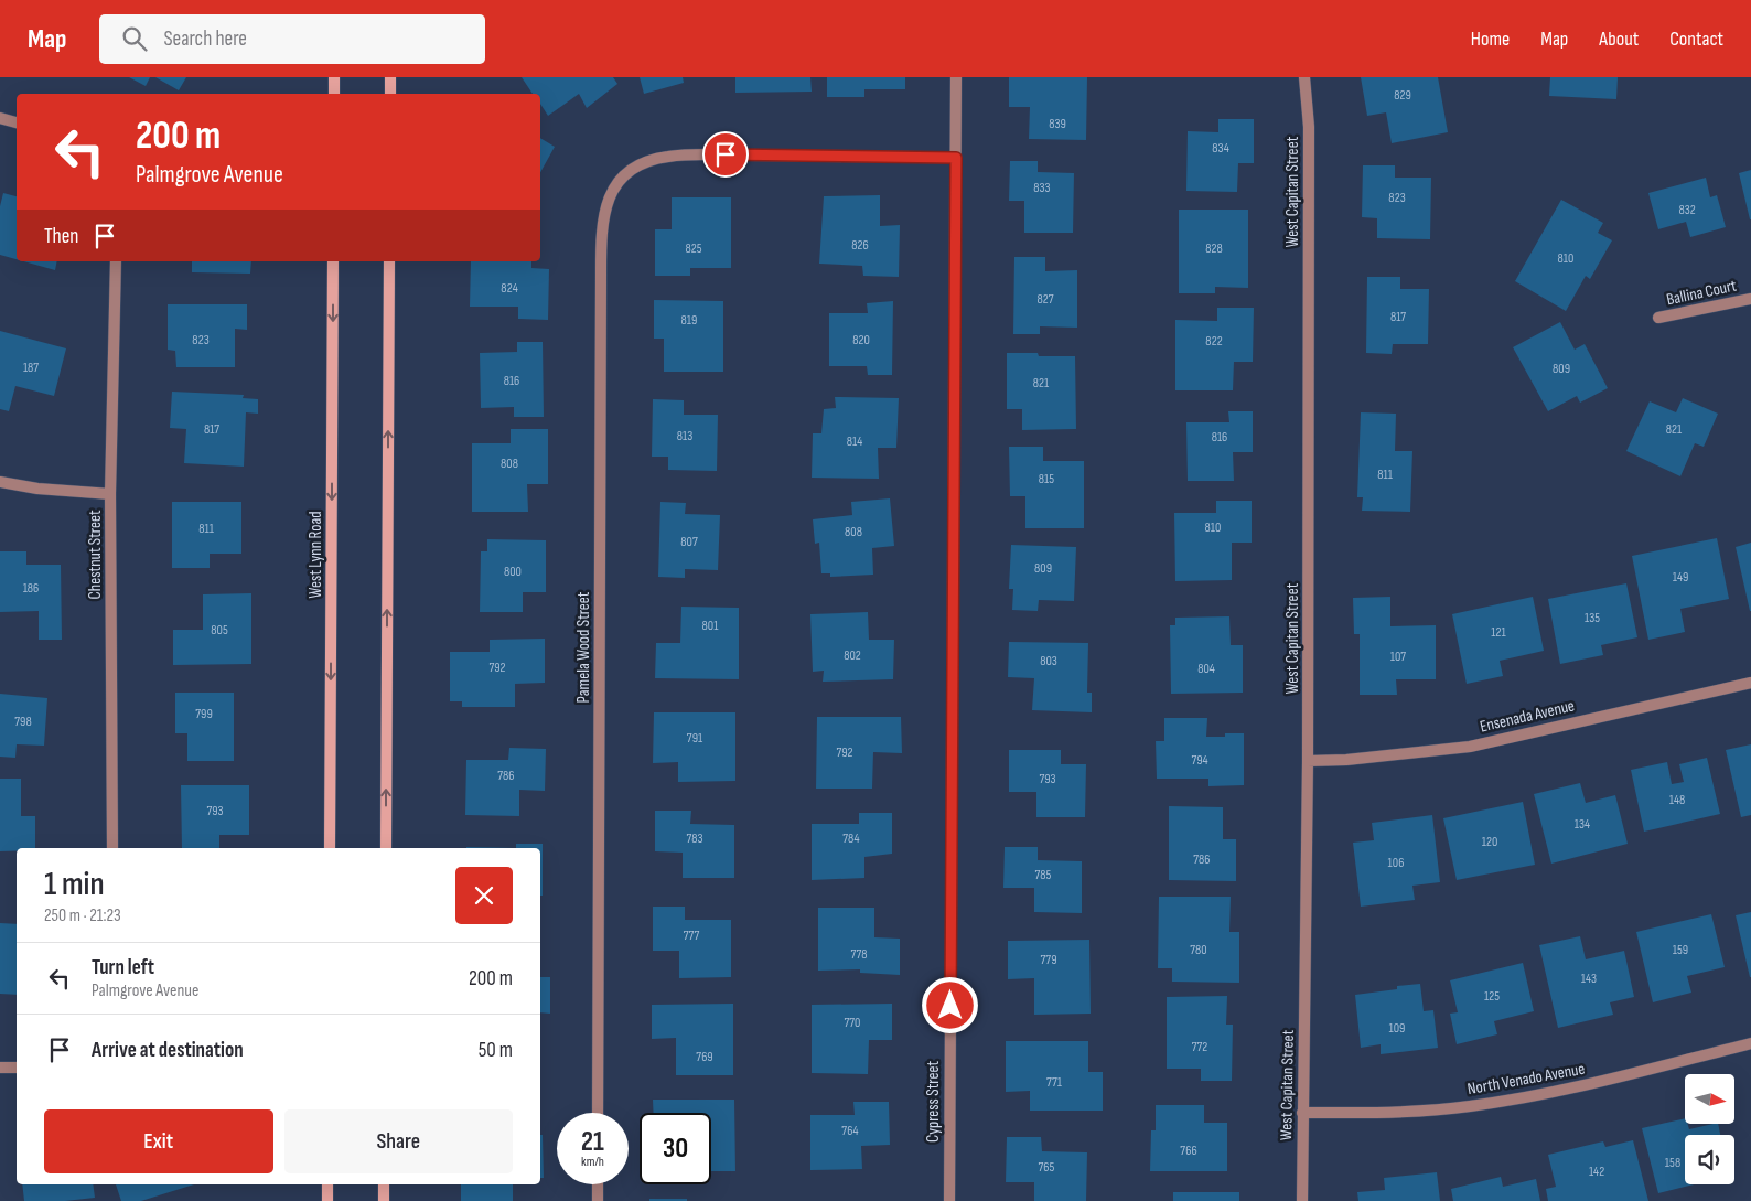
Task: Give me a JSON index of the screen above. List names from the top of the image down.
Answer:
{
  "streets": {
    "main road": ["West Lynn Road"],
    "street": [
      "West Capitan Street",
      "Ballina Court",
      "Chestnut Street",
      "Pamela Wood Street",
      "Ensenada Avenue",
      "North Venado Avenue",
      "Cypress Street"
    ]
  },
  "crossings": [
    ["West Capitan Street", "Ensenada Avenue"],
    ["West Capitan Street", "North Venado Avenue"],
    ["Pamela Wood Street", "Cypress Street"]
  ],
  "house_numbers": [
    "829",
    "839",
    "834",
    "833",
    "823",
    "832",
    "826",
    "825",
    "828",
    "810",
    "824",
    "827",
    "817",
    "819",
    "823",
    "820",
    "822",
    "187",
    "809",
    "816",
    "821",
    "817",
    "821",
    "813",
    "816",
    "814",
    "808",
    "811",
    "815",
    "810",
    "811",
    "808",
    "807",
    "809",
    "800",
    "149",
    "186",
    "135",
    "801",
    "805",
    "121",
    "802",
    "107",
    "803",
    "792",
    "804",
    "799",
    "798",
    "791",
    "792",
    "794",
    "786",
    "793",
    "148",
    "793",
    "134",
    "783",
    "784",
    "120",
    "786",
    "106",
    "785",
    "777",
    "780",
    "159",
    "778",
    "779",
    "143",
    "125",
    "770",
    "109",
    "772",
    "769",
    "771",
    "764",
    "766",
    "158",
    "765",
    "142"
  ],
  "north": "right",
  "page": {
    "header": "Map",
    "search": "Search here",
    "nav": [
      "Home",
      "Map",
      "About",
      "Contact"
    ],
    "turn": ["200 m", "Palmgrove Avenue"],
    "then": "Then",
    "heading": ["1 min", "250 m · 21:23"],
    "list": [
      {
        "name": "Turn left",
        "note": "Palmgrove Avenue",
        "value": "200 m"
      },
      {
        "name": "Arrive at destination",
        "value": "50 m"
      }
    ],
    "buttons": ["Exit", "Share"],
    "speed": "21 km/h",
    "limit": "30"
  }
}
